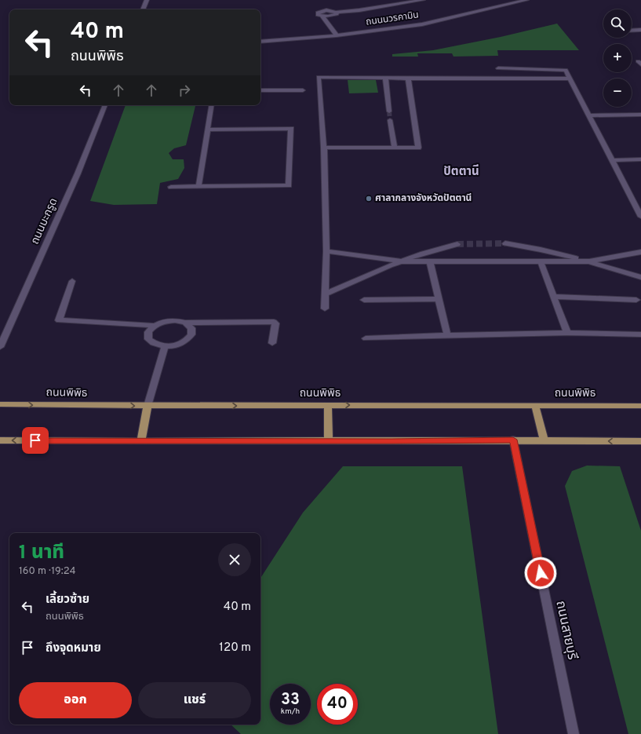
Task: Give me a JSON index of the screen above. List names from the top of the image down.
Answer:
{
  "streets": {
    "main road": ["ถนนพิพิธ"],
    "street": ["ถนนนวรคามิน", "ถนนมะกรูด", "ถนนสายบุรี"]
  },
  "districts": ["ปัตตานี"],
  "places": ["ศาลากลางจังหวัดปัตตานี"],
  "page": {
    "map_buttons": ["+", "−"],
    "turn": ["40 m", "ถนนพิพิธ"],
    "heading": ["1 นาที", "160 m · 19:24"],
    "list": [
      {
        "name": "เลี้ยวซ้าย",
        "note": "ถนนพิพิธ",
        "value": "40 m"
      },
      {
        "name": "ถึงจุดหมาย",
        "value": "120 m"
      }
    ],
    "buttons": ["ออก", "แชร์"],
    "speed": "33 km/h",
    "limit": "40"
  }
}
